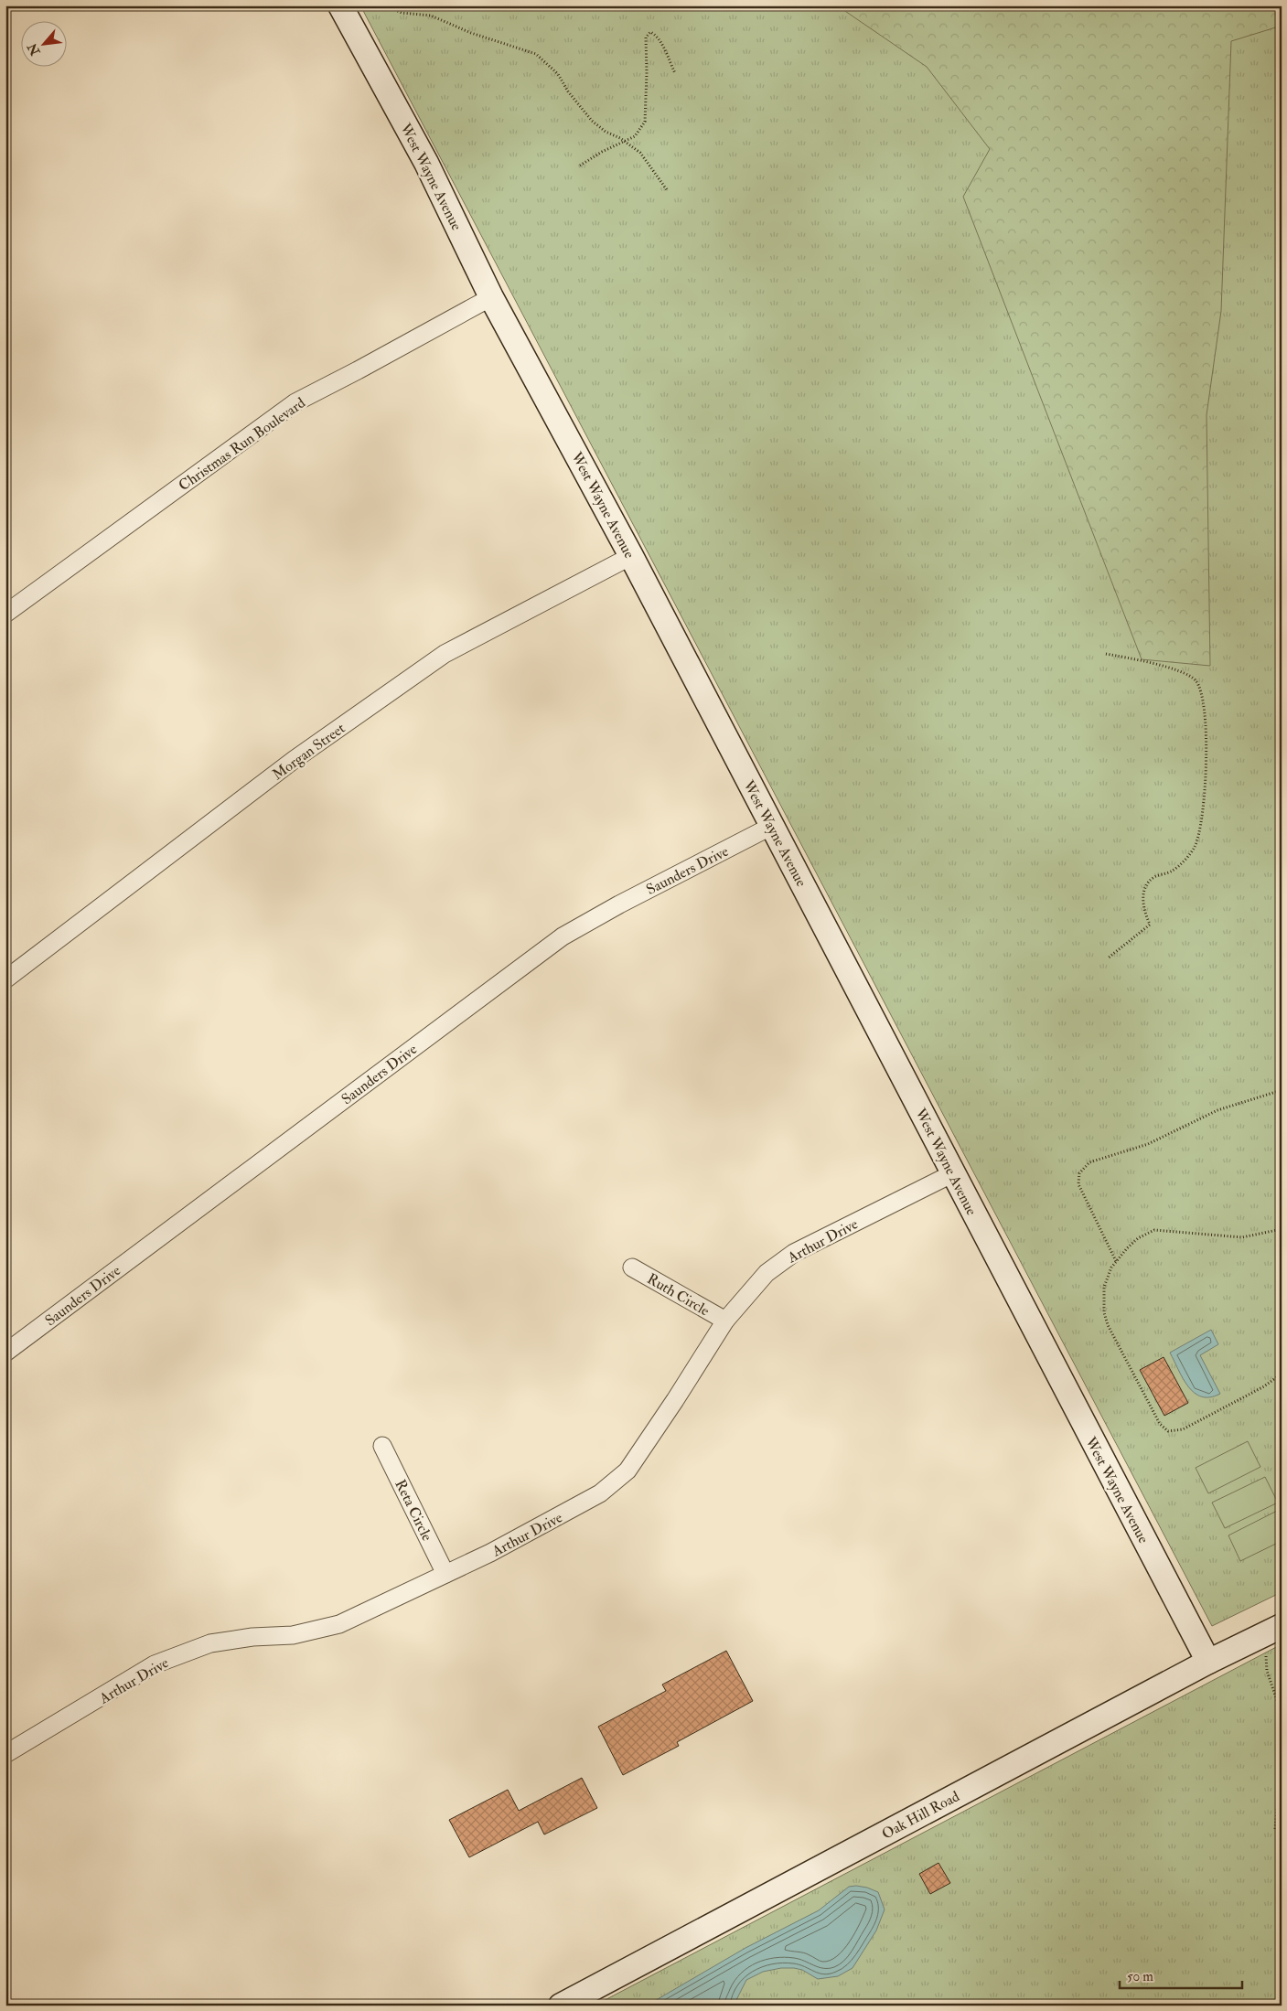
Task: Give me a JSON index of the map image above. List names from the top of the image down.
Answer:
{
  "streets": {
    "street": [
      "West Wayne Avenue",
      "Christmas Run Boulevard",
      "Morgan Street",
      "Saunders Drive",
      "Arthur Drive",
      "Ruth Circle",
      "Reta Circle",
      "Oak Hill Road"
    ]
  },
  "crossings": [
    ["West Wayne Avenue", "Christmas Run Boulevard"],
    ["West Wayne Avenue", "Morgan Street"],
    ["West Wayne Avenue", "Saunders Drive"],
    ["West Wayne Avenue", "Arthur Drive"],
    ["West Wayne Avenue", "Oak Hill Road"],
    ["Arthur Drive", "Ruth Circle"],
    ["Arthur Drive", "Reta Circle"]
  ],
  "scale_bar": "50 m",
  "north": "bottom left"
}
